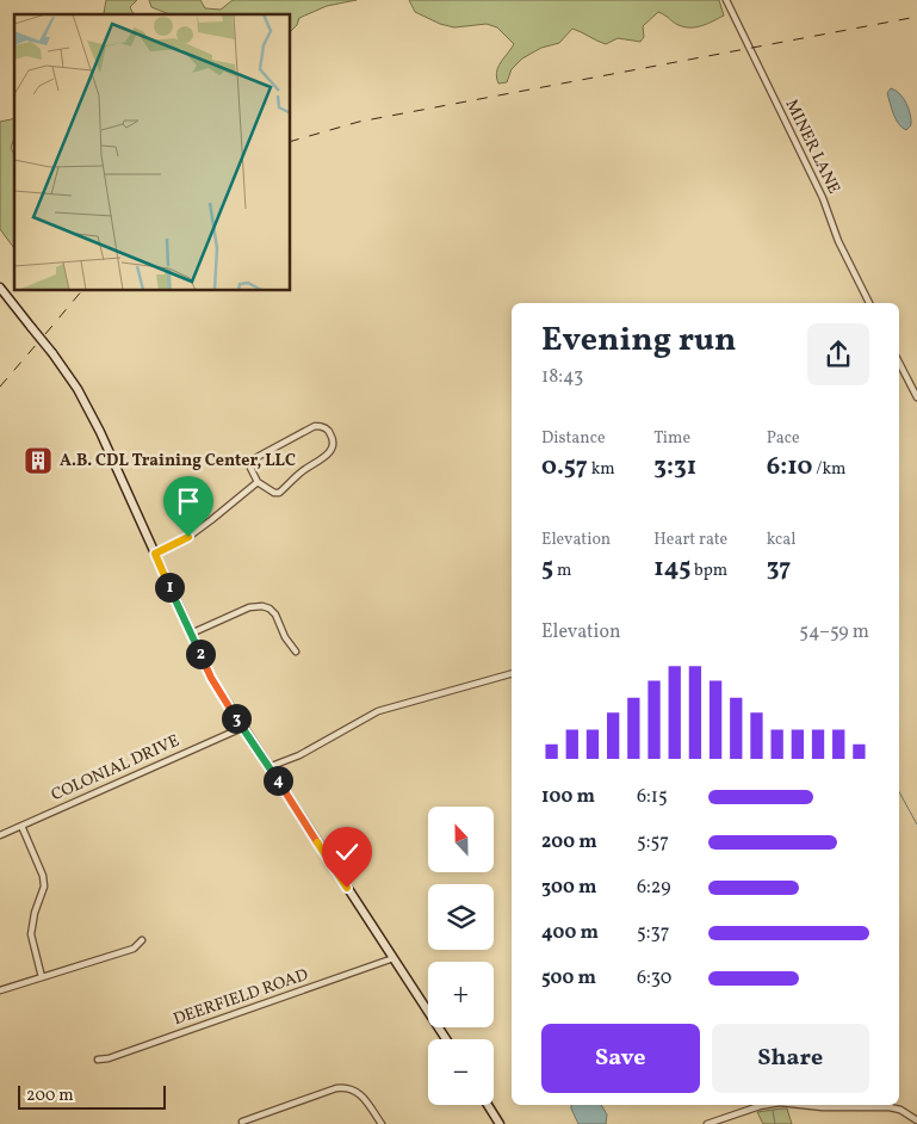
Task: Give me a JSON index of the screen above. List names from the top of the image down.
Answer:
{
  "streets": {
    "street": ["MINER LANE", "COLONIAL DRIVE", "DEERFIELD ROAD"]
  },
  "places": {
    "building": ["A.B. CDL Training Center, LLC"]
  },
  "scale_bar": "200 m",
  "north": "top",
  "page": {
    "heading": ["Evening run", "18:43"],
    "stats": [
      ["Distance", "0.57 km"],
      ["Time", "3:31"],
      ["Pace", "6:10 /km"],
      ["Elevation", "5 m"],
      ["Heart rate", "145 bpm"],
      ["kcal", "37"]
    ],
    "pins": [
      "1",
      "2",
      "3",
      "4"
    ],
    "chart": ["Elevation", "54–59 m"],
    "list": [
      {
        "name": "100 m",
        "note": "6:15"
      },
      {
        "name": "200 m",
        "note": "5:57"
      },
      {
        "name": "300 m",
        "note": "6:29"
      },
      {
        "name": "400 m",
        "note": "5:37"
      },
      {
        "name": "500 m",
        "note": "6:30"
      }
    ],
    "map_buttons": ["+", "−"],
    "buttons": ["Save", "Share"],
    "scale": "200 m"
  }
}
